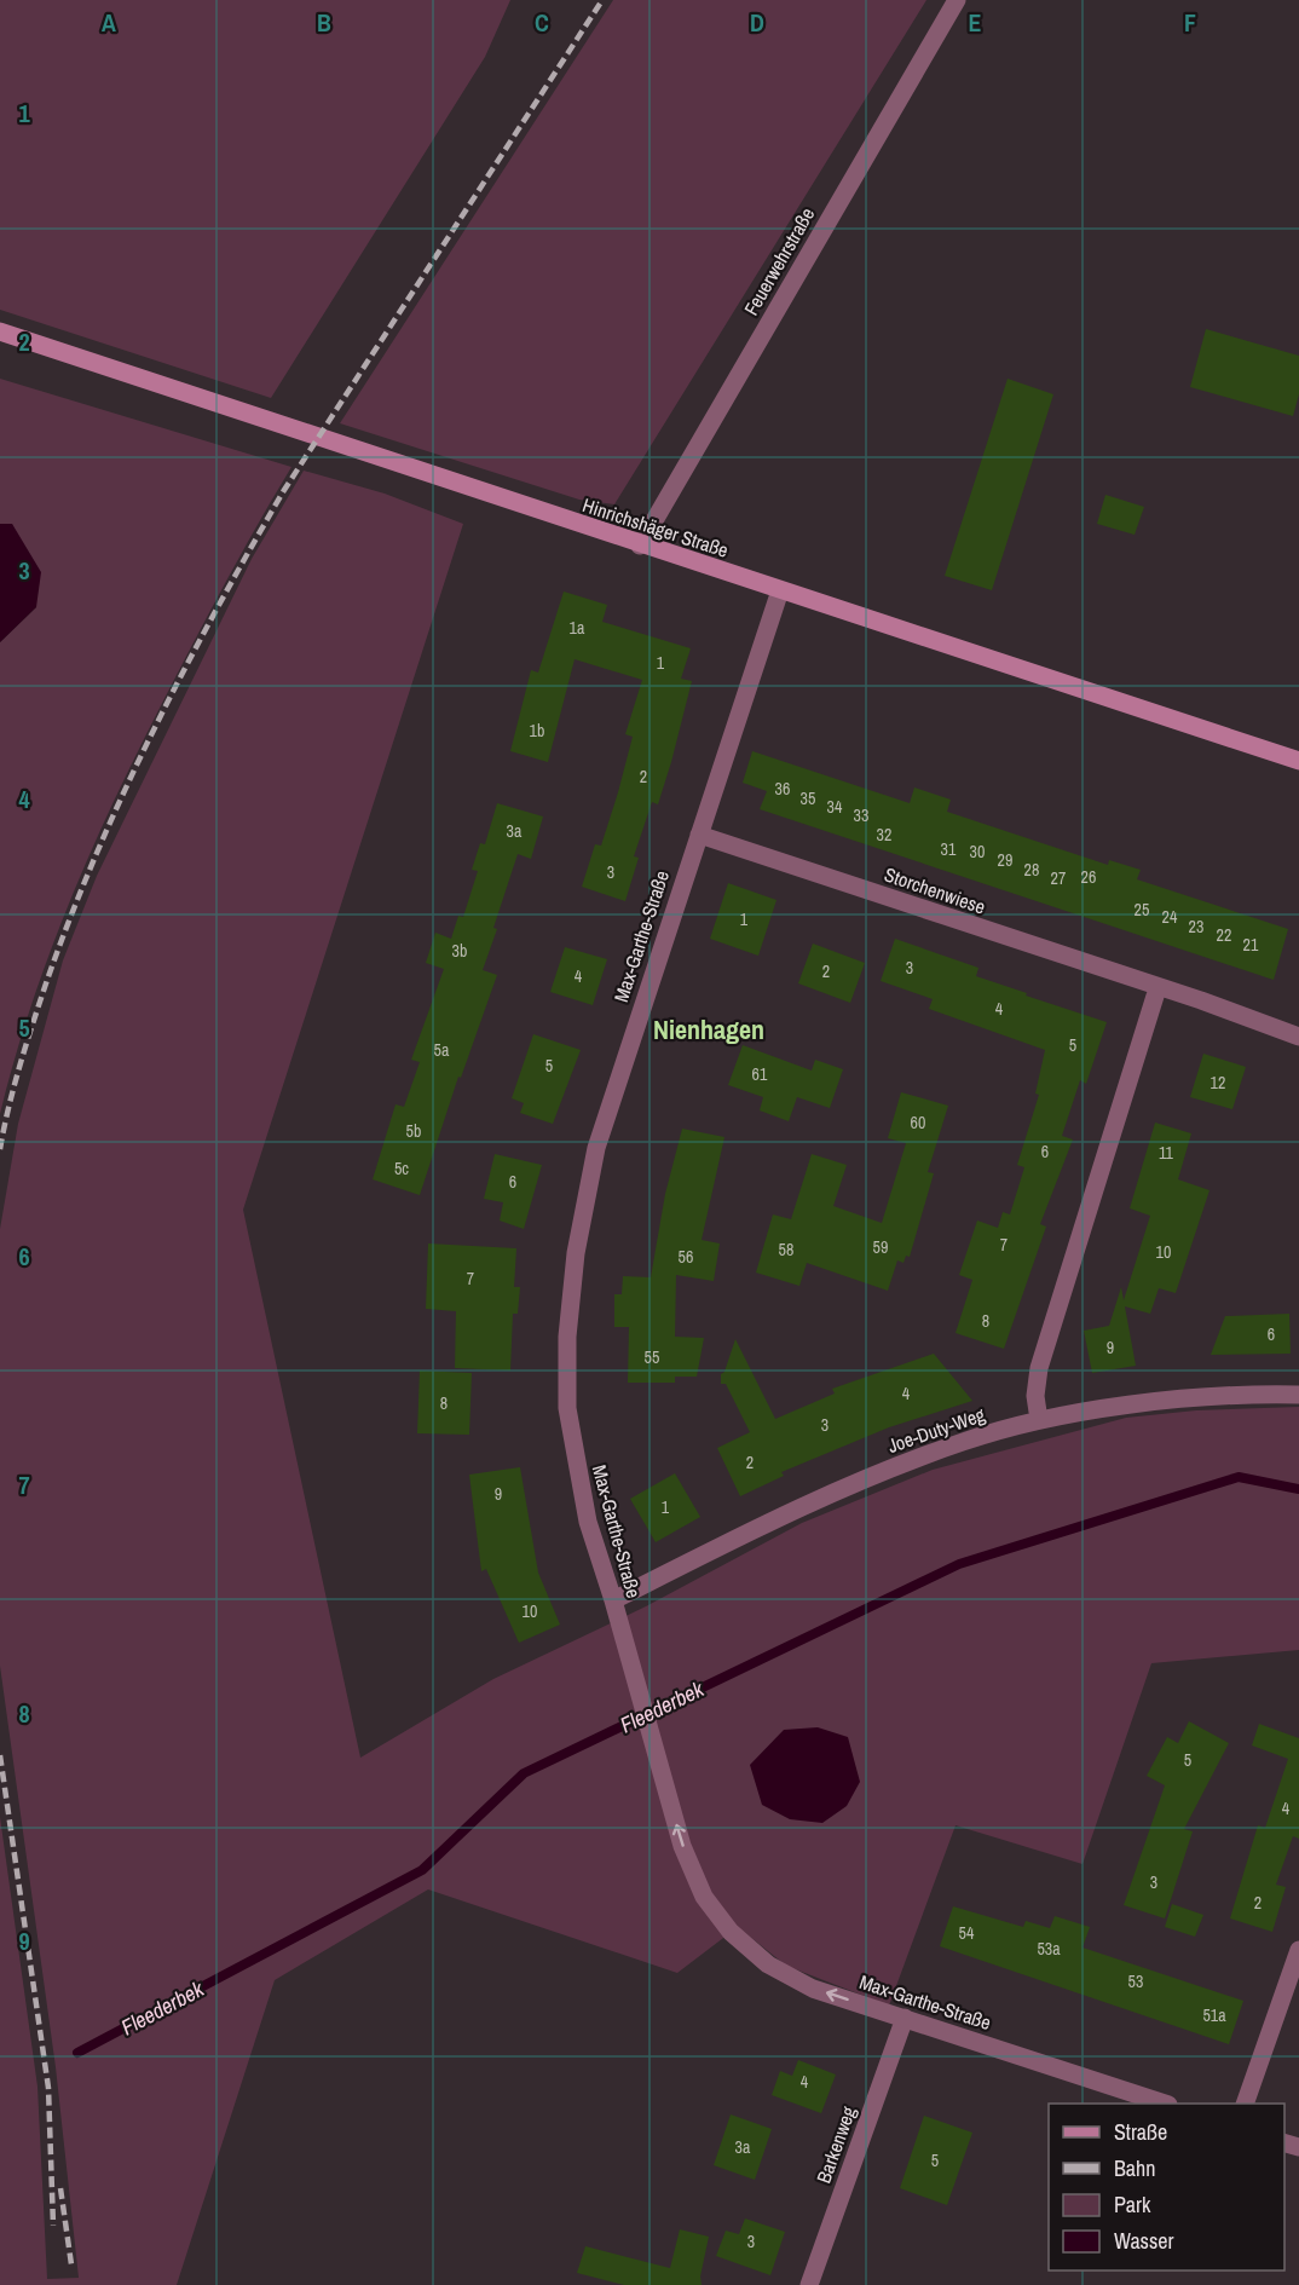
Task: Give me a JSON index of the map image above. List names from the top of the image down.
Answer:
{
  "streets": {
    "main road": ["Hinrichshäger Straße"],
    "street": [
      "Feuerwehrstraße",
      "Storchenwiese",
      "Max-Garthe-Straße",
      "Joe-Duty-Weg",
      "Barkenweg"
    ]
  },
  "crossings": [
    ["Feuerwehrstraße", "Hinrichshäger Straße"],
    ["Hinrichshäger Straße", "Max-Garthe-Straße"],
    ["Storchenwiese", "Max-Garthe-Straße"],
    ["Max-Garthe-Straße", "Joe-Duty-Weg"],
    ["Max-Garthe-Straße", "Barkenweg"]
  ],
  "districts": ["Nienhagen"],
  "water": ["Fleederbek"],
  "house_numbers": [
    "1a",
    "1",
    "1b",
    "2",
    "36",
    "35",
    "34",
    "33",
    "3a",
    "32",
    "31",
    "30",
    "29",
    "28",
    "3",
    "26",
    "27",
    "25",
    "24",
    "1",
    "23",
    "22",
    "21",
    "3b",
    "3",
    "2",
    "4",
    "4",
    "5",
    "5a",
    "5",
    "61",
    "12",
    "60",
    "5b",
    "6",
    "11",
    "5c",
    "6",
    "7",
    "59",
    "58",
    "10",
    "56",
    "7",
    "8",
    "6",
    "9",
    "55",
    "4",
    "8",
    "3",
    "2",
    "9",
    "1",
    "10",
    "5",
    "4",
    "3",
    "2",
    "54",
    "53a",
    "53",
    "51a",
    "4",
    "3a",
    "5",
    "3"
  ],
  "legend": [
    "Straße",
    "Bahn",
    "Park",
    "Wasser"
  ],
  "grid": {
    "columns": [
      "A",
      "B",
      "C",
      "D",
      "E",
      "F"
    ],
    "rows": [
      "1",
      "2",
      "3",
      "4",
      "5",
      "6",
      "7",
      "8",
      "9"
    ]
  }
}
